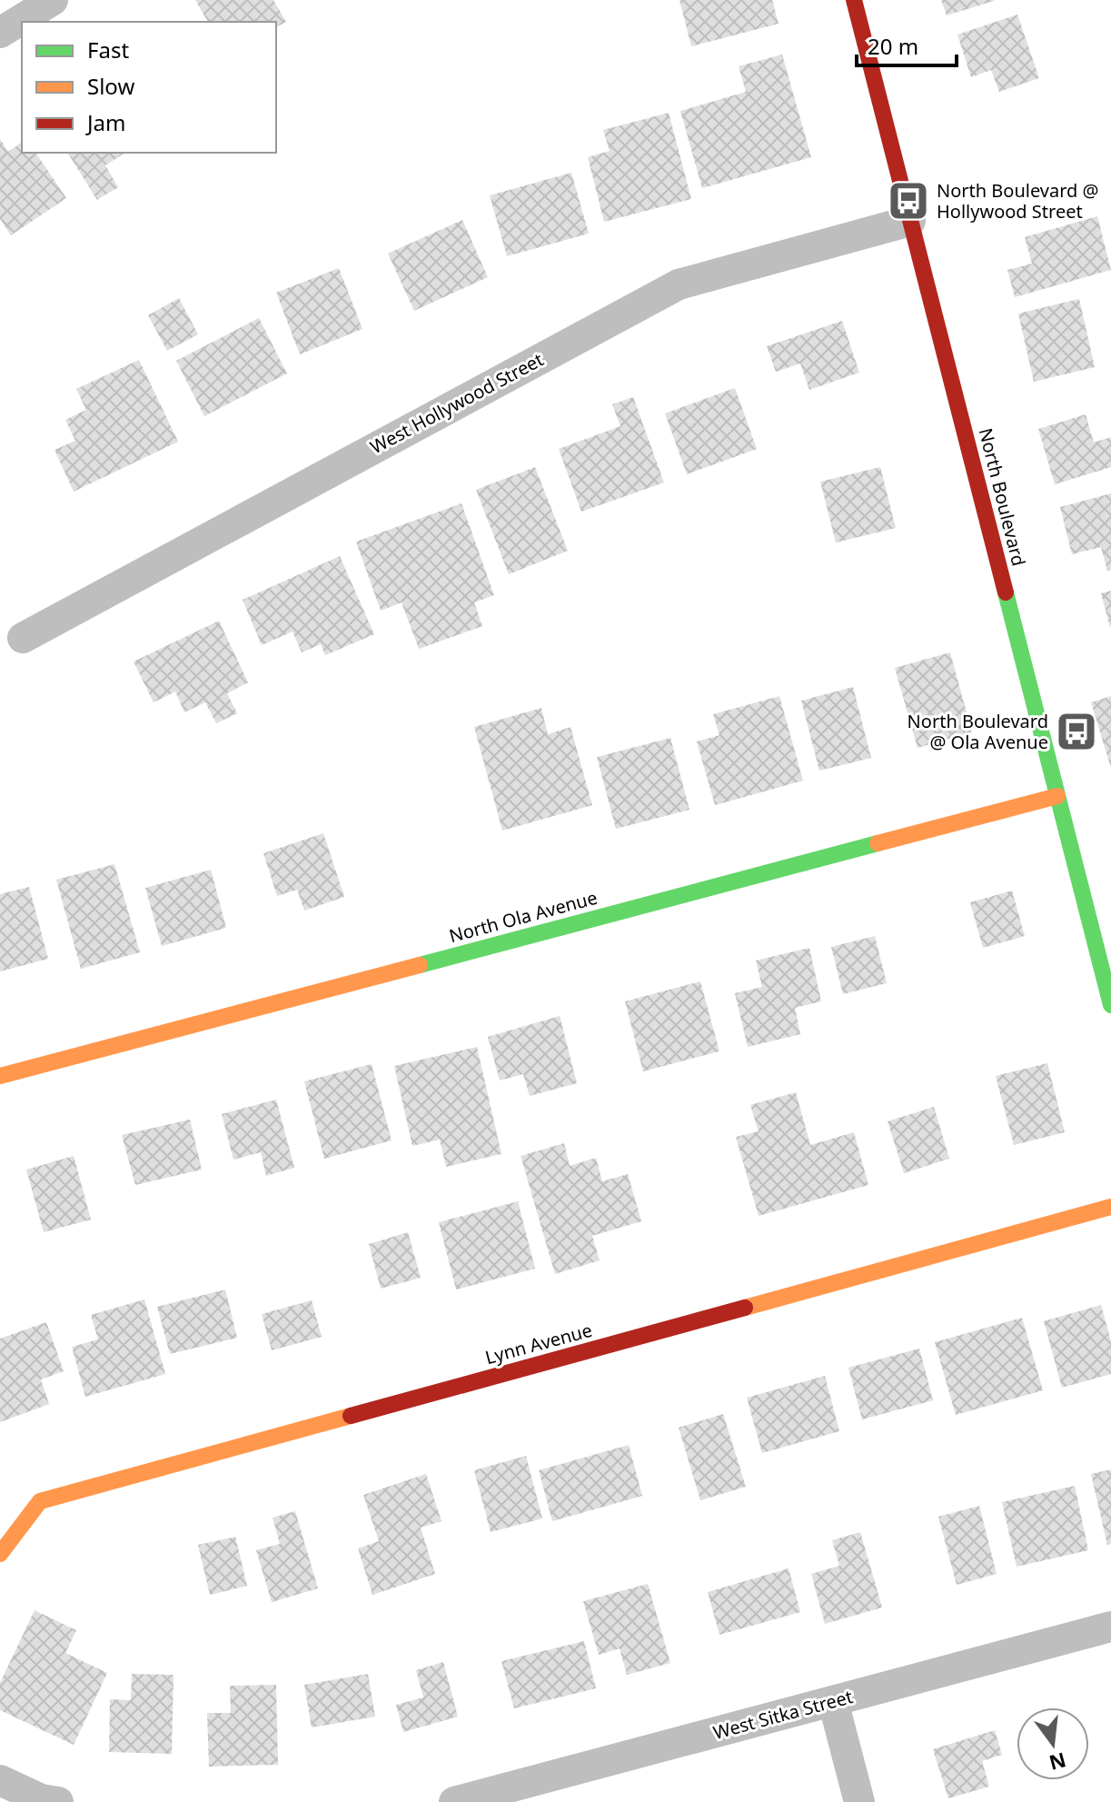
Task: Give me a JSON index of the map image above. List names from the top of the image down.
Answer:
{
  "streets": {
    "street": [
      "West Hollywood Street",
      "North Boulevard",
      "North Ola Avenue",
      "Lynn Avenue",
      "West Sitka Street"
    ]
  },
  "crossings": [
    ["West Hollywood Street", "North Boulevard"],
    ["North Boulevard", "North Ola Avenue"]
  ],
  "places": {
    "bus stop": ["North Boulevard @ Hollywood Street", "North Boulevard @ Ola Avenue"]
  },
  "legend": ["Fast", "Slow", "Jam"],
  "scale_bar": "20 m",
  "north": "bottom"
}
